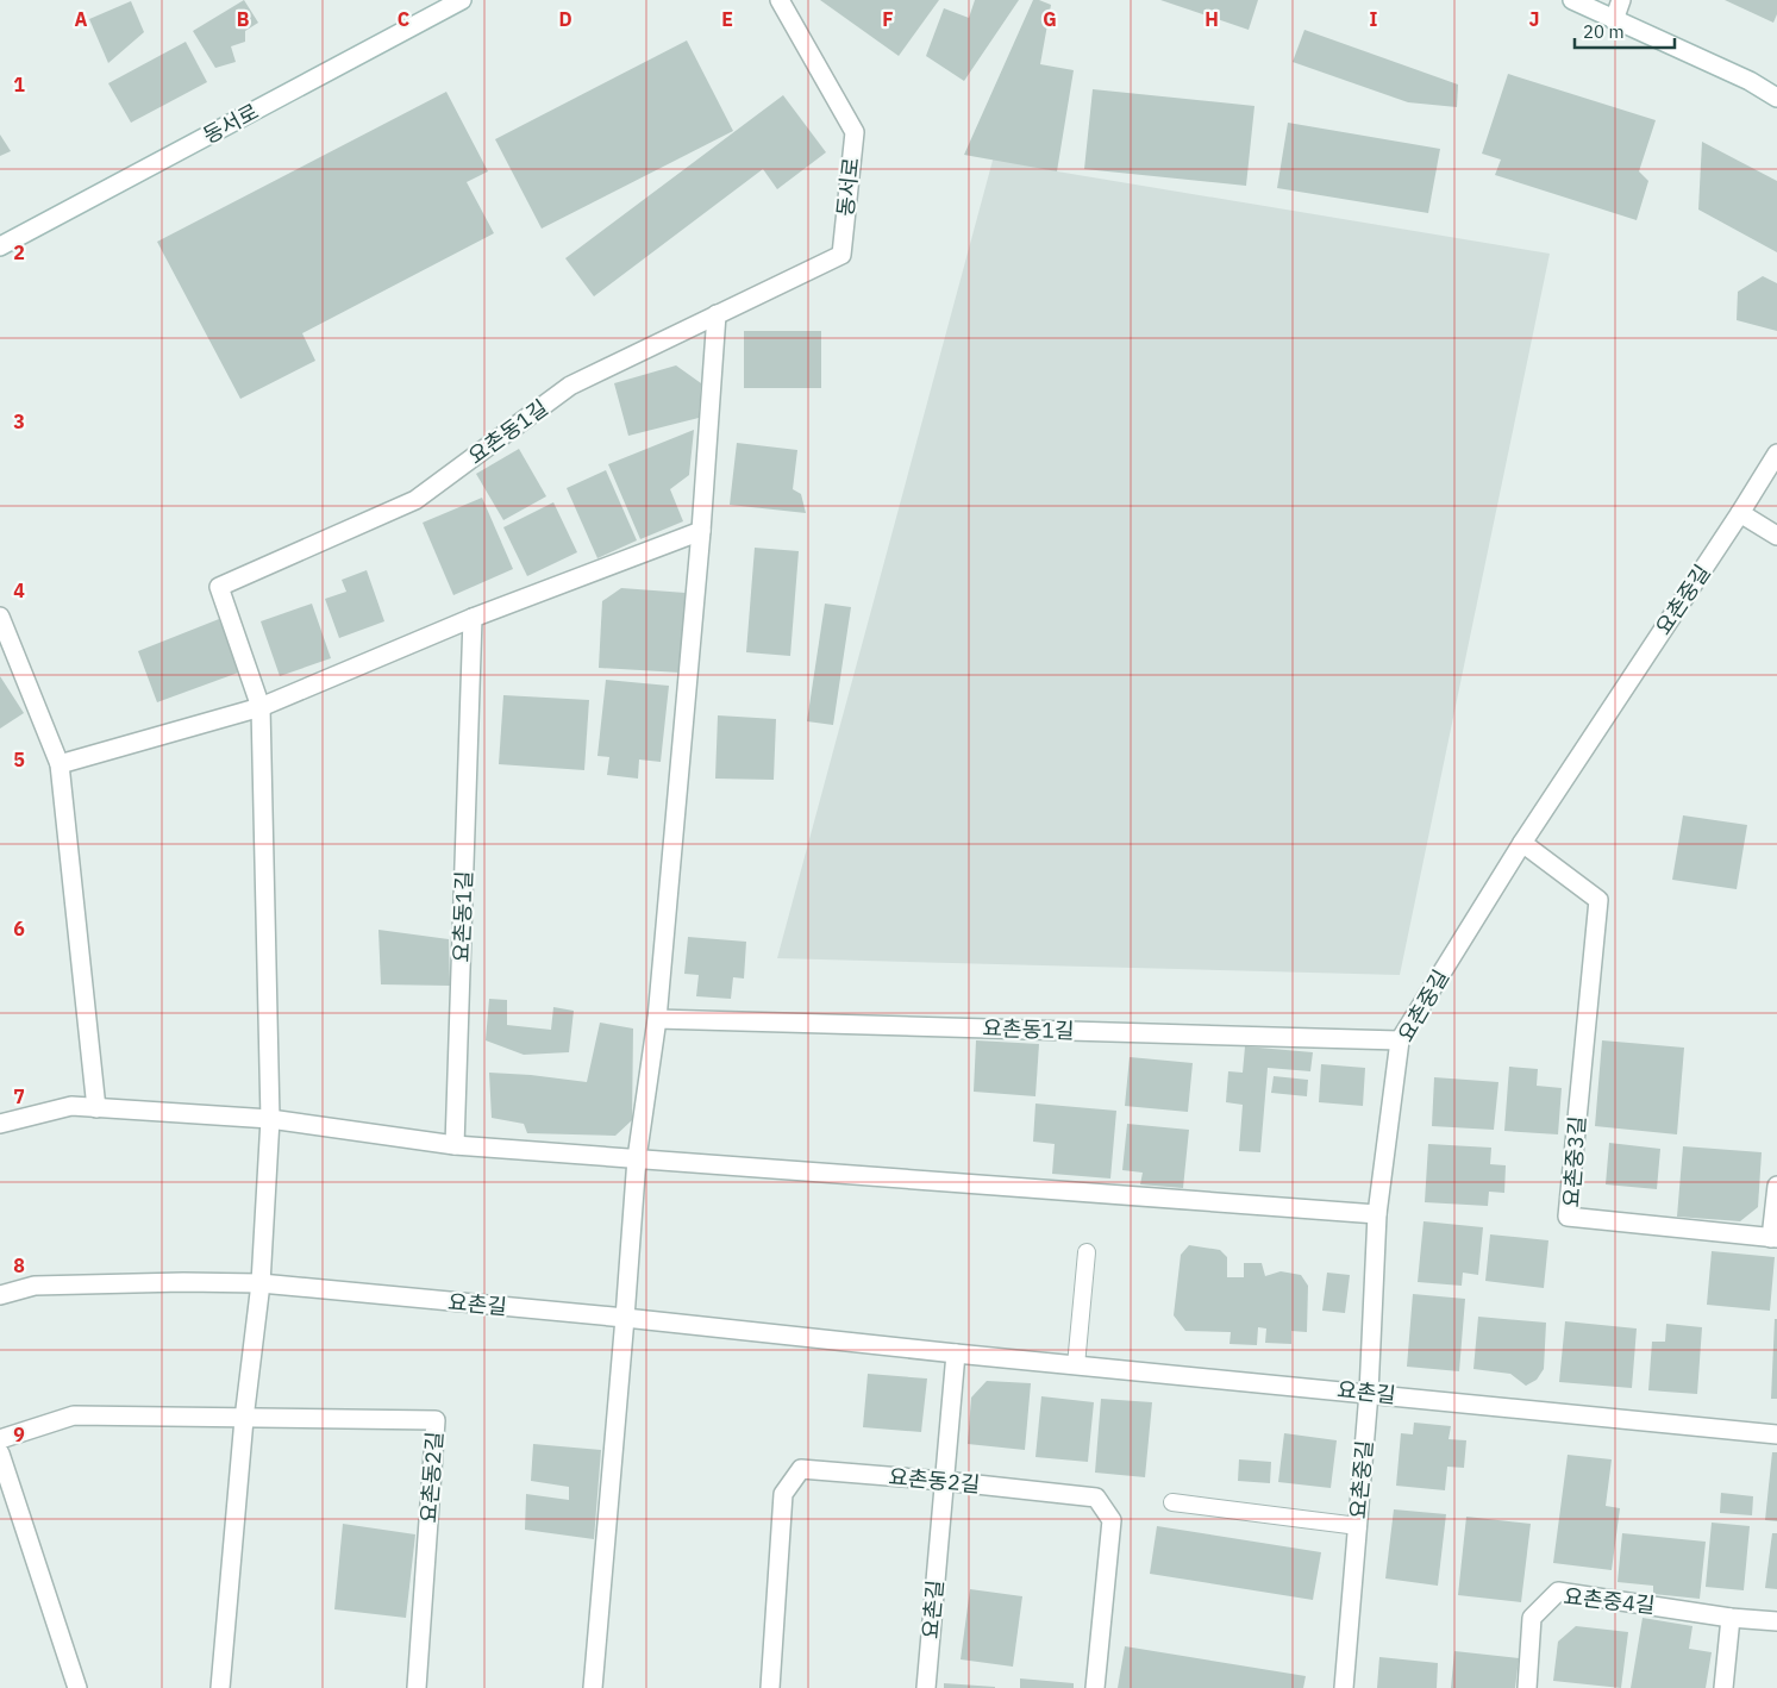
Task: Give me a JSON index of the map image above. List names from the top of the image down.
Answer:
{
  "streets": {
    "street": [
      "동서로",
      "요촌동1길",
      "요촌중길",
      "요촌중3길",
      "요촌길",
      "요촌동2길",
      "요촌중4길"
    ]
  },
  "crossings": [
    ["동서로", "요촌동1길"],
    ["요촌동1길", "요촌중길"],
    ["요촌동1길", "요촌길"],
    ["요촌동1길", "요촌동2길"],
    ["요촌중길", "요촌중3길"],
    ["요촌중길", "요촌길"],
    ["요촌길", "요촌동2길"]
  ],
  "scale_bar": "20 m",
  "grid": {
    "columns": [
      "A",
      "B",
      "C",
      "D",
      "E",
      "F",
      "G",
      "H",
      "I",
      "J"
    ],
    "rows": [
      "1",
      "2",
      "3",
      "4",
      "5",
      "6",
      "7",
      "8",
      "9"
    ]
  }
}
